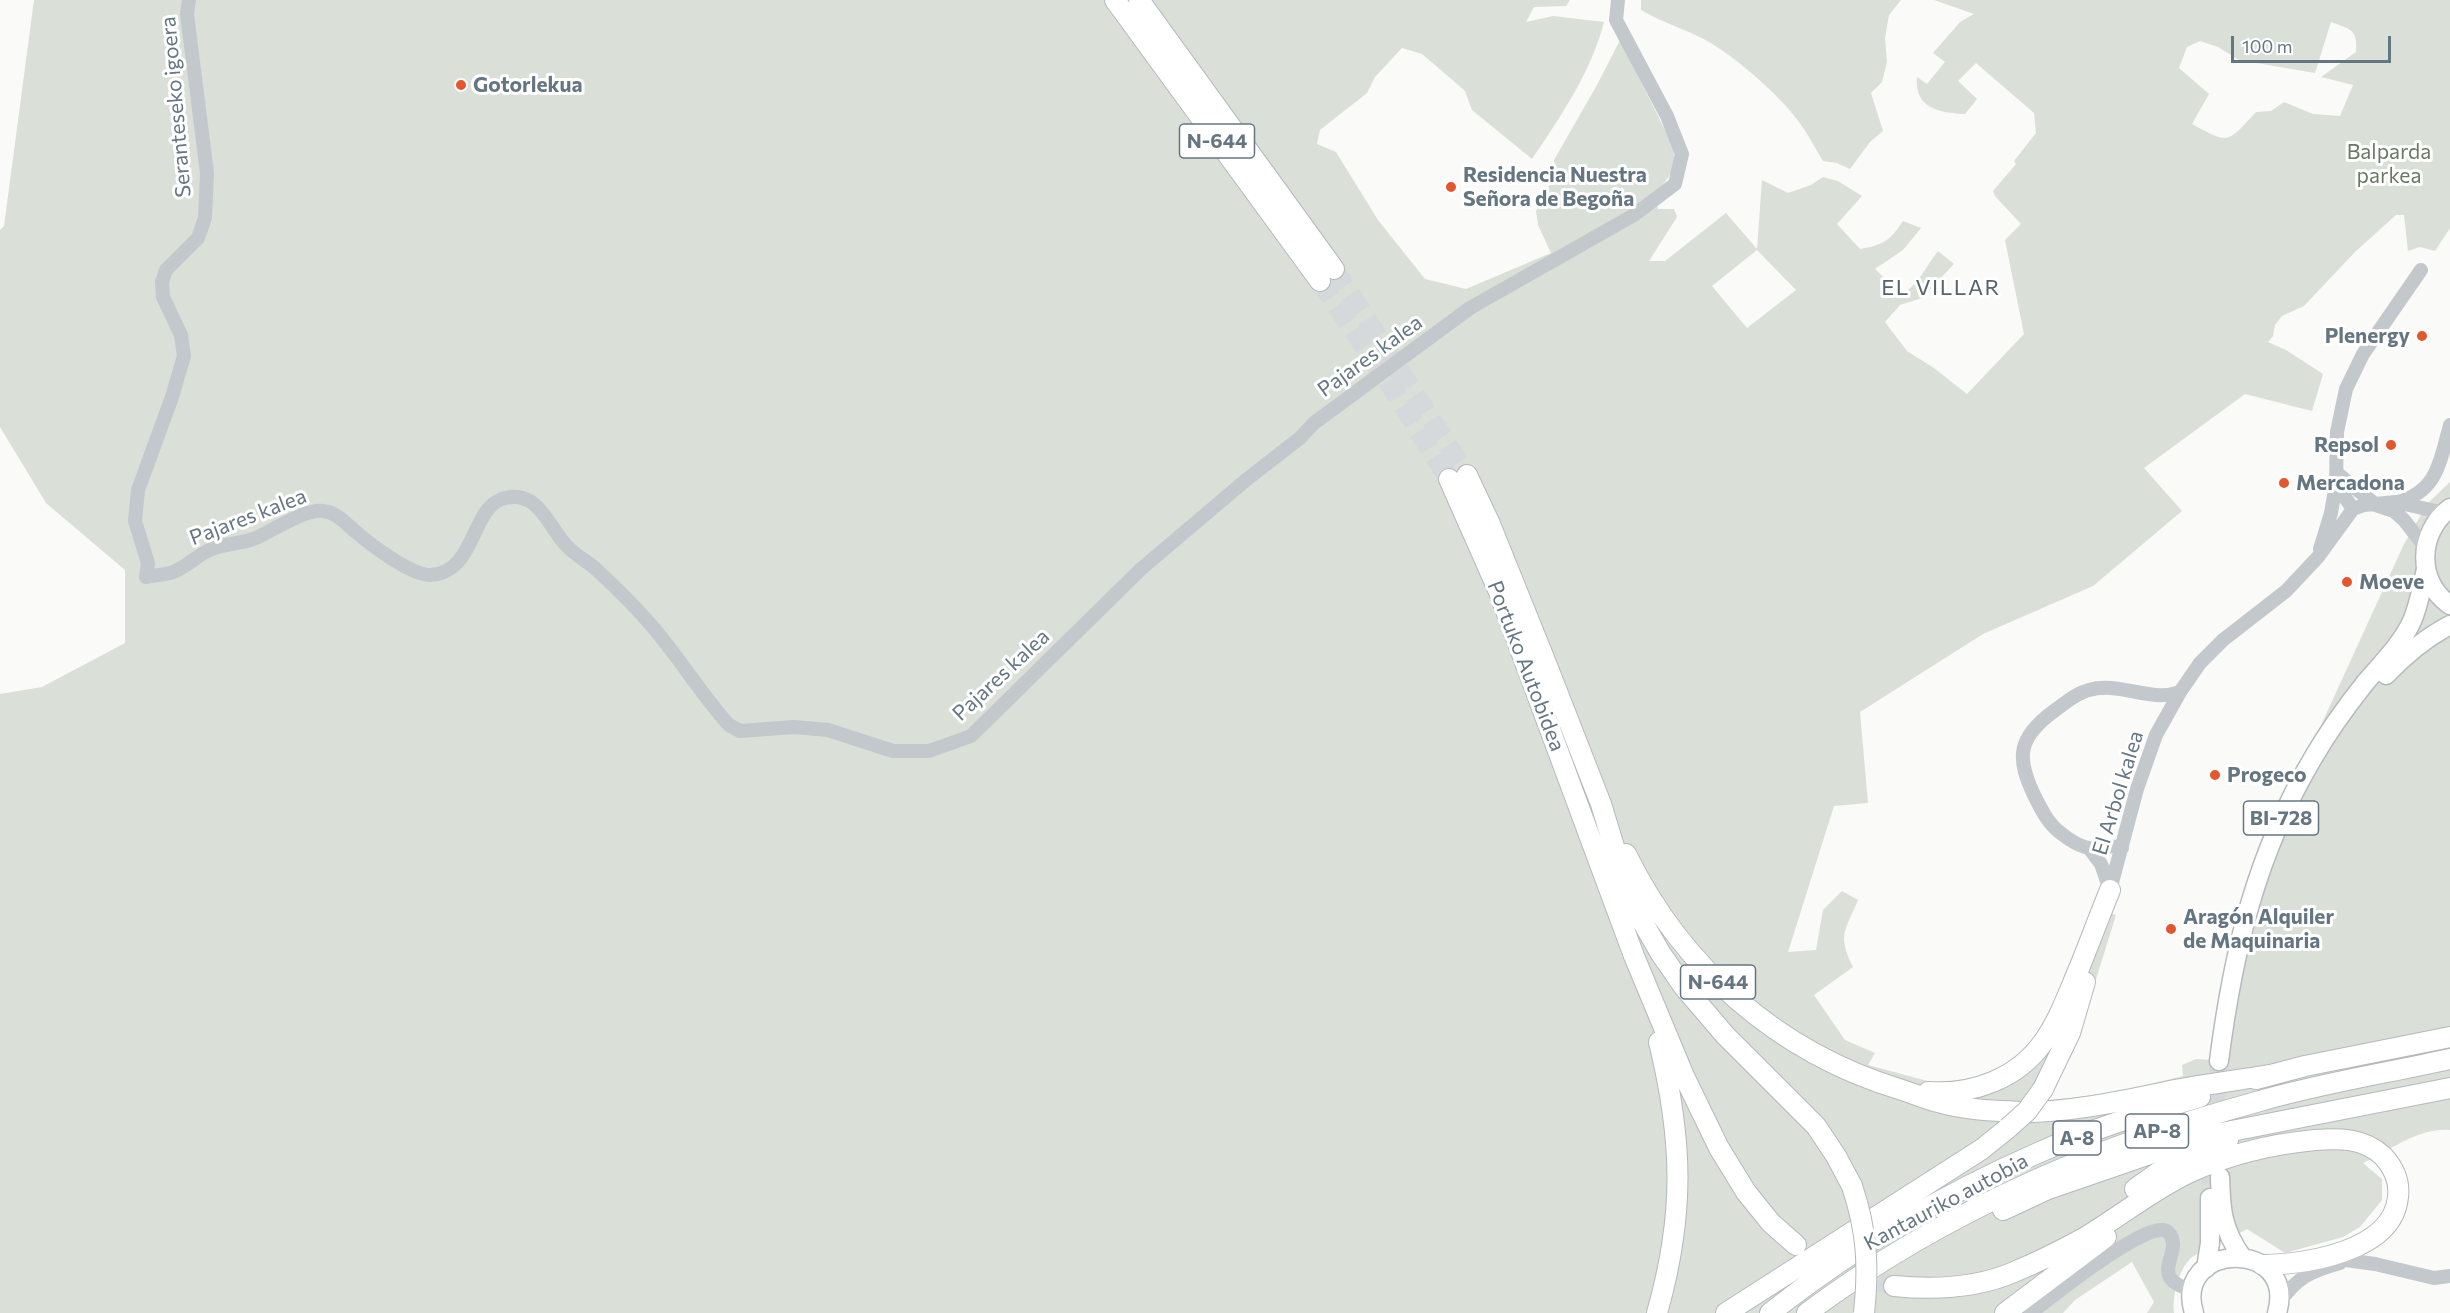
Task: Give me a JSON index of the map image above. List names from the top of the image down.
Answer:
{
  "streets": {
    "highway": [
      "N-644",
      "Portuko Autobidea",
      "AP-8",
      "A-8",
      "Kantauriko autobia"
    ],
    "main road": ["BI-728"],
    "street": ["Seranteseko igoera", "Pajares kalea", "El Arbol kalea"]
  },
  "crossings": [
    ["Seranteseko igoera", "Pajares kalea"],
    ["N-644", "Portuko Autobidea"],
    ["N-644", "El Arbol kalea"],
    ["N-644", "Kantauriko autobia"]
  ],
  "districts": ["EL VILLAR"],
  "parks": ["Balparda parkea"],
  "places": [
    "Gotorlekua",
    "Residencia Nuestra Señora de Begoña",
    "Plenergy",
    "Repsol",
    "Mercadona",
    "Moeve",
    "Progeco",
    "Aragón Alquiler de Maquinaria"
  ],
  "scale_bar": "100 m"
}
